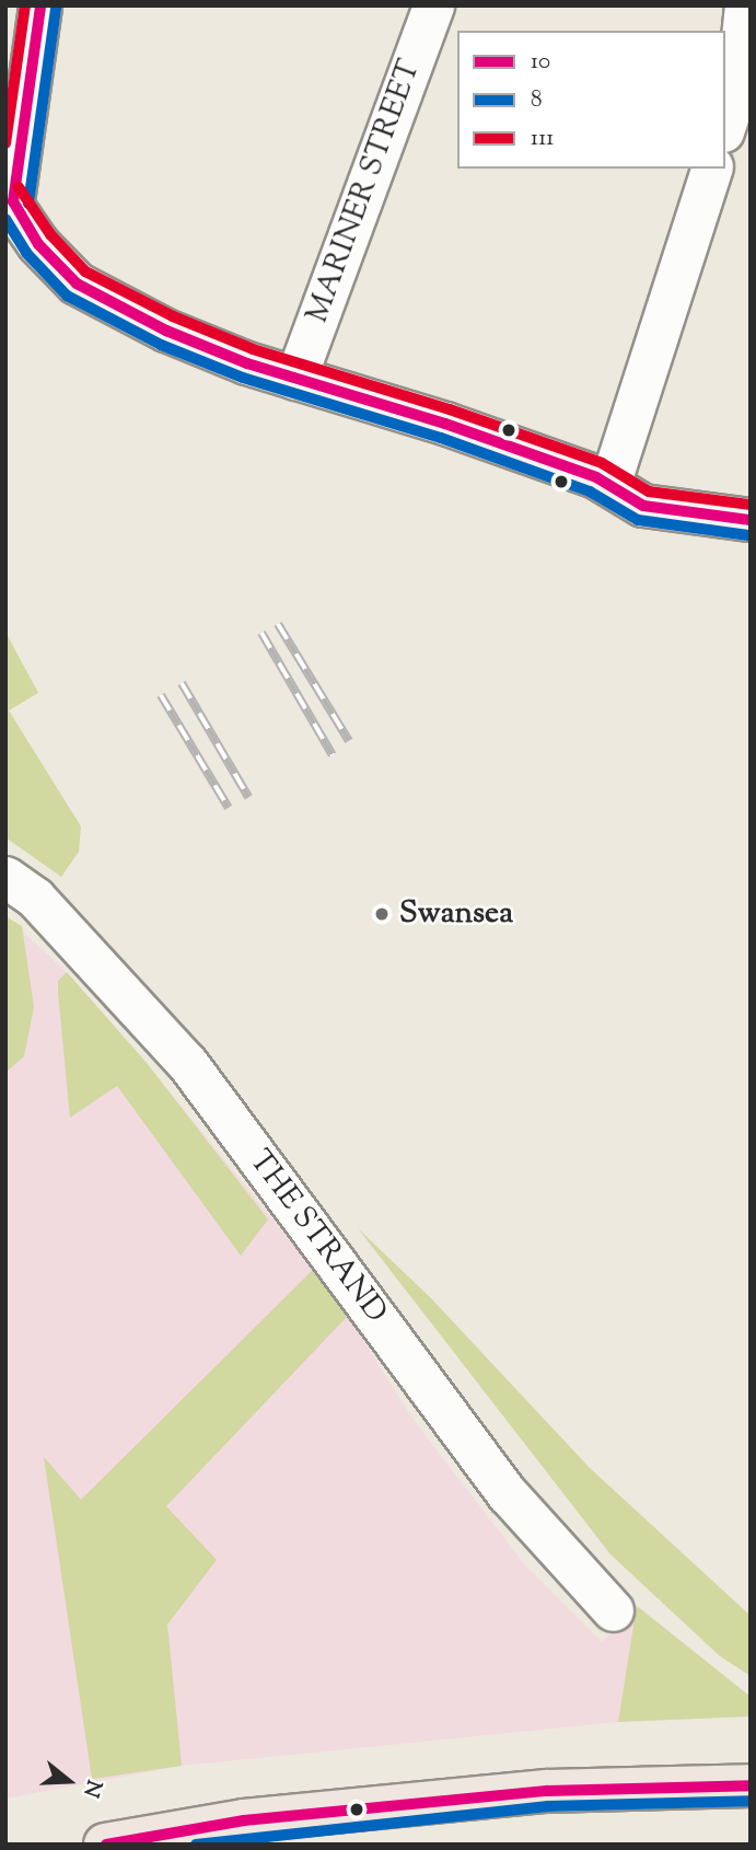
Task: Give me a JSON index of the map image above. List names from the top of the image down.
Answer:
{
  "streets": {
    "street": ["MARINER STREET", "THE STRAND"]
  },
  "places": ["Swansea"],
  "lines": ["transit line 10", "transit line 111", "transit line 8"],
  "legend": ["10", "8", "111"],
  "north": "right"
}
